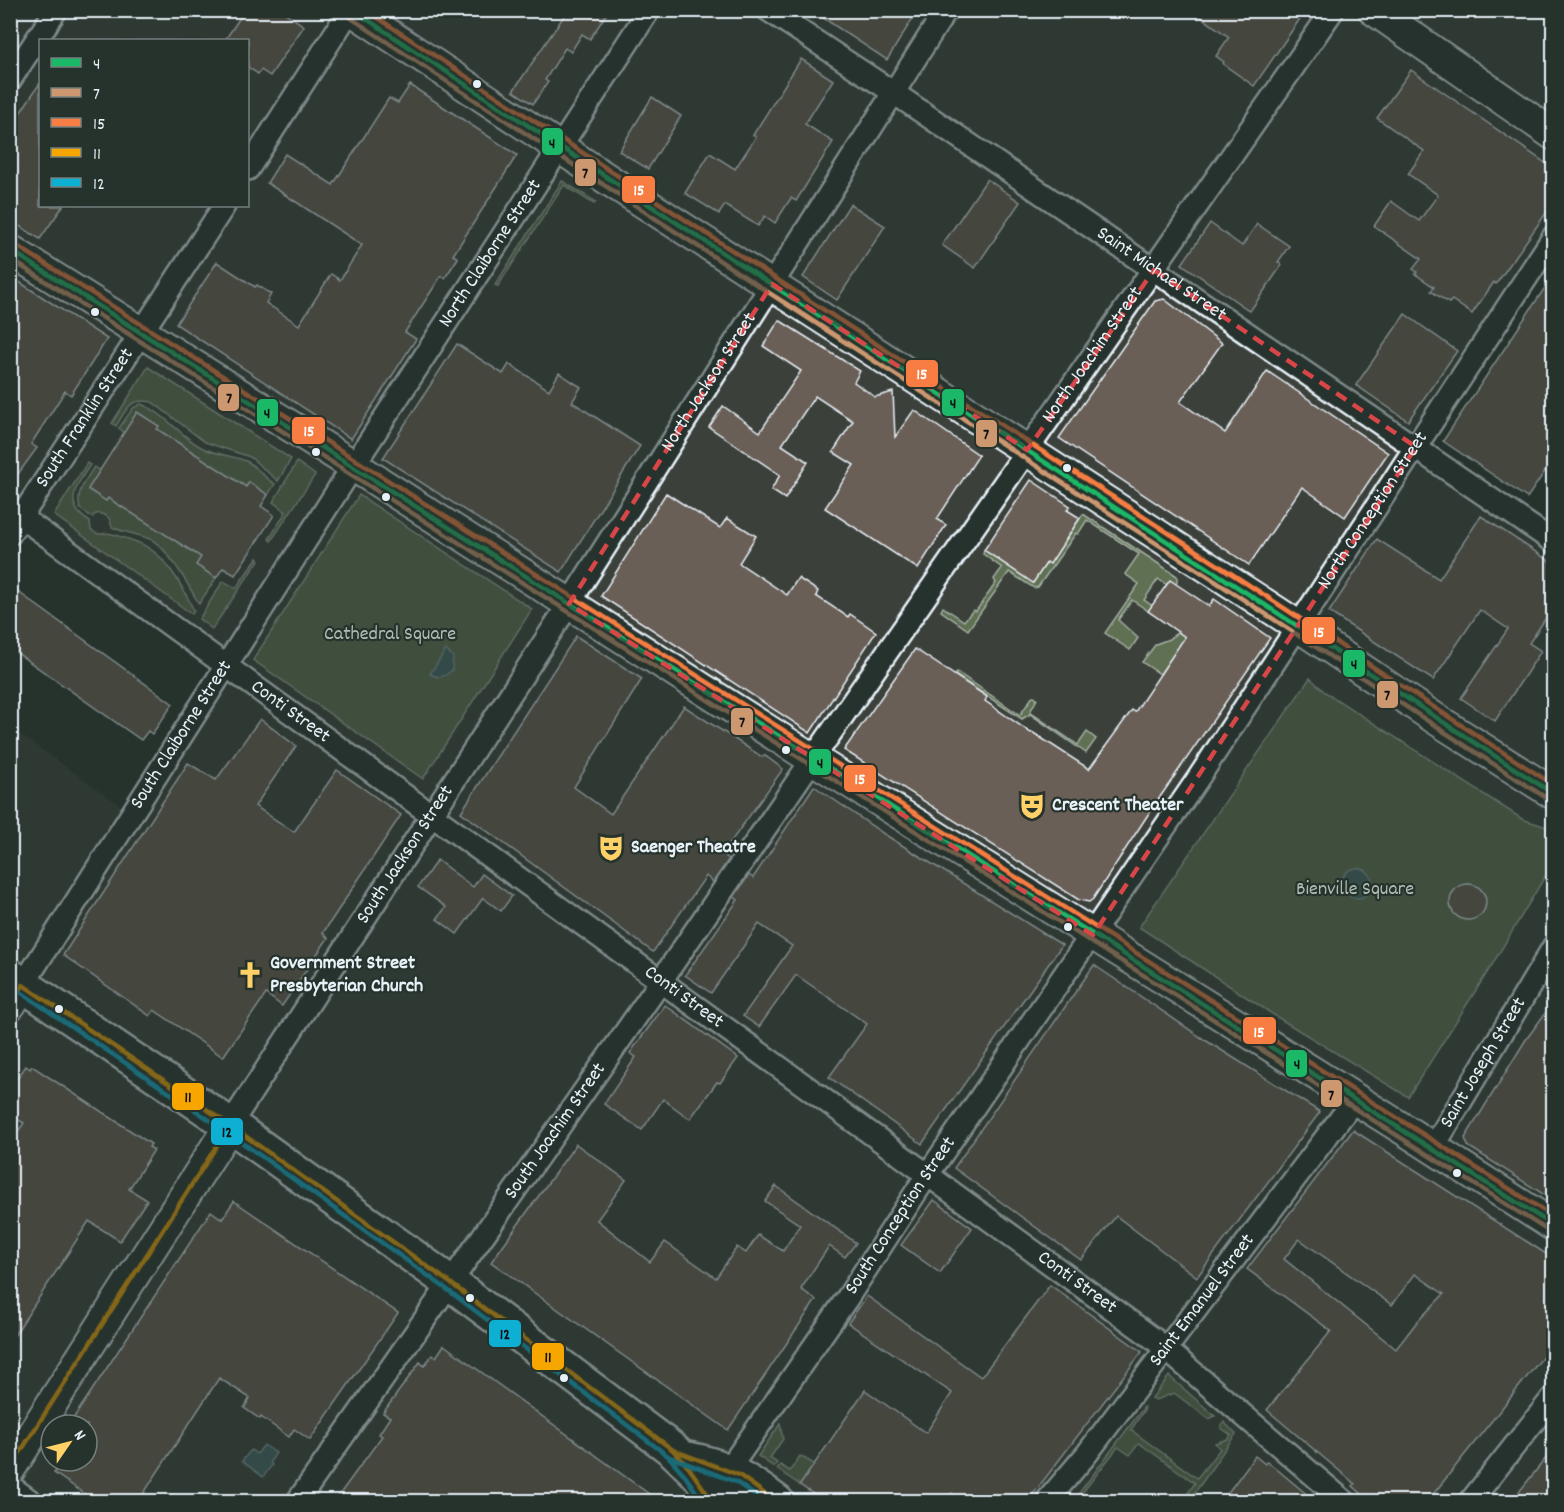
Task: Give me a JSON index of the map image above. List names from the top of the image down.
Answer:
{
  "streets": {
    "street": [
      "North Claiborne Street",
      "Saint Michael Street",
      "North Joachim Street",
      "North Jackson Street",
      "South Franklin Street",
      "North Conception Street",
      "Conti Street",
      "South Claiborne Street",
      "South Jackson Street",
      "Saint Joseph Street",
      "South Joachim Street",
      "South Conception Street",
      "Saint Emanuel Street"
    ]
  },
  "crossings": [
    ["North Claiborne Street", "South Claiborne Street"],
    ["Saint Michael Street", "North Joachim Street"],
    ["Saint Michael Street", "North Jackson Street"],
    ["Saint Michael Street", "North Conception Street"],
    ["North Joachim Street", "South Joachim Street"],
    ["North Jackson Street", "South Jackson Street"],
    ["South Franklin Street", "Conti Street"],
    ["North Conception Street", "South Conception Street"],
    ["Conti Street", "South Claiborne Street"],
    ["Conti Street", "South Jackson Street"],
    ["Conti Street", "South Joachim Street"],
    ["Conti Street", "South Conception Street"],
    ["Conti Street", "Saint Emanuel Street"]
  ],
  "parks": ["Cathedral Square", "Bienville Square"],
  "places": {
    "theatre": ["Crescent Theater", "Saenger Theatre"],
    "church": ["Government Street Presbyterian Church"]
  },
  "lines": [
    "transit line 4",
    "transit line 15",
    "transit line 7",
    "transit line 11",
    "transit line 12"
  ],
  "legend": [
    "4",
    "7",
    "15",
    "11",
    "12"
  ],
  "north": "top right"
}
